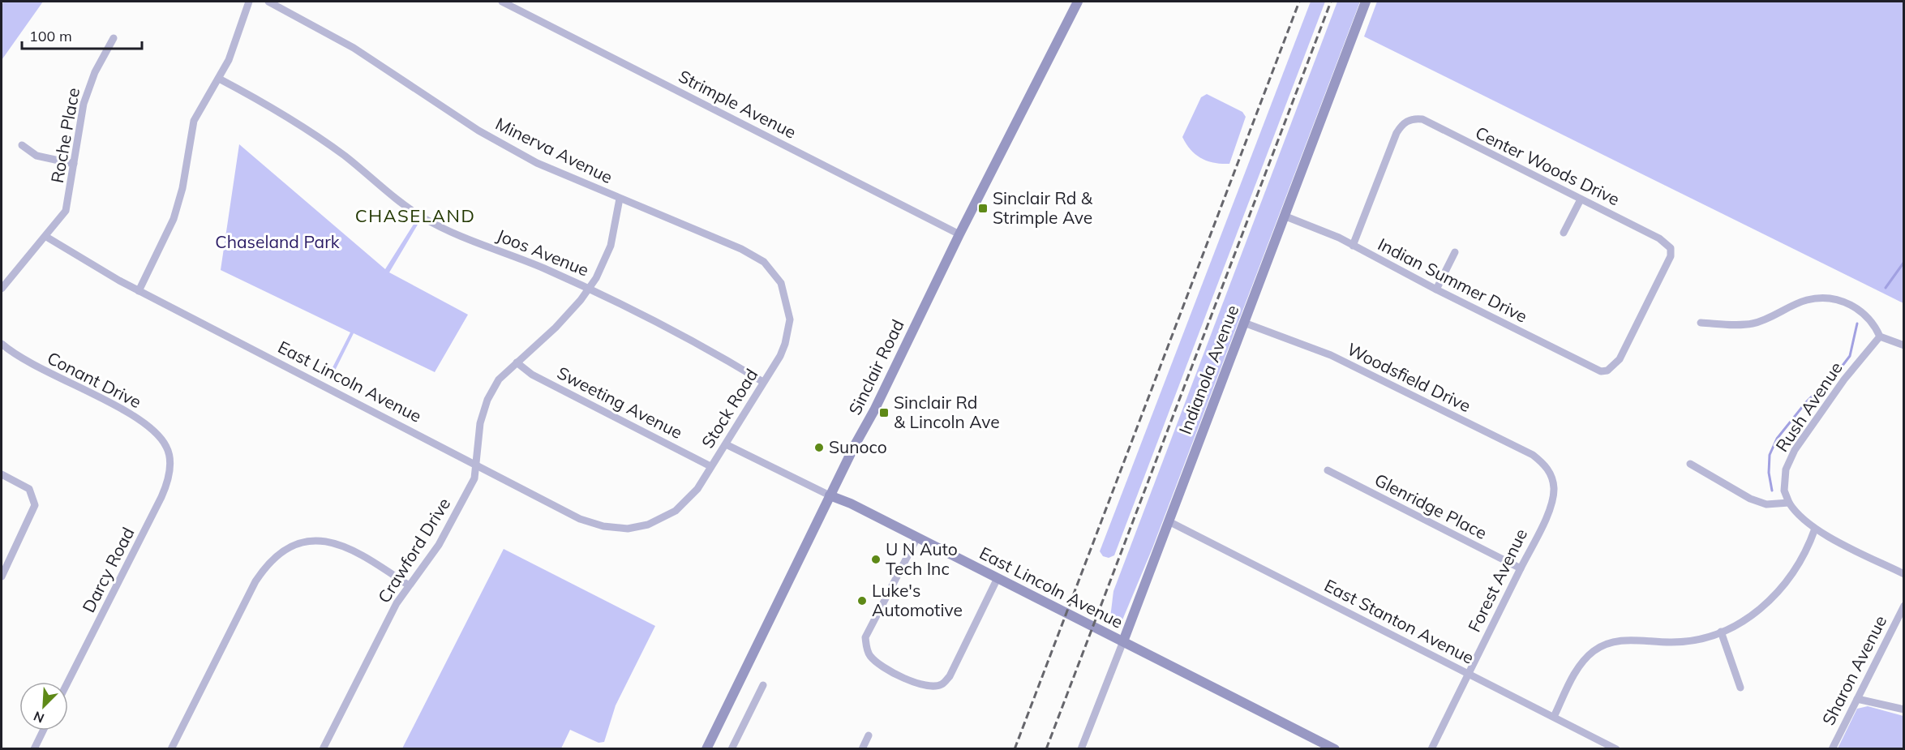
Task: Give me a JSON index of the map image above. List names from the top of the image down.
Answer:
{
  "streets": {
    "main road": ["Sinclair Road", "Indianola Avenue", "East Lincoln Avenue"],
    "street": [
      "Strimple Avenue",
      "Roche Place",
      "Minerva Avenue",
      "Center Woods Drive",
      "Joos Avenue",
      "Indian Summer Drive",
      "Woodsfield Drive",
      "Conant Drive",
      "Sweeting Avenue",
      "Rush Avenue",
      "Stock Road",
      "Glenridge Place",
      "Crawford Drive",
      "Darcy Road",
      "Forest Avenue",
      "East Stanton Avenue",
      "Sharon Avenue"
    ]
  },
  "crossings": [
    ["Strimple Avenue", "Sinclair Road"],
    ["Roche Place", "East Lincoln Avenue"],
    ["Minerva Avenue", "Stock Road"],
    ["Minerva Avenue", "Crawford Drive"],
    ["Center Woods Drive", "Indian Summer Drive"],
    ["Joos Avenue", "Stock Road"],
    ["Joos Avenue", "Crawford Drive"],
    ["Indian Summer Drive", "Indianola Avenue"],
    ["Sinclair Road", "East Lincoln Avenue"],
    ["Indianola Avenue", "Woodsfield Drive"],
    ["Indianola Avenue", "East Lincoln Avenue"],
    ["Indianola Avenue", "East Stanton Avenue"],
    ["Woodsfield Drive", "Forest Avenue"],
    ["Conant Drive", "Darcy Road"],
    ["East Lincoln Avenue", "Stock Road"],
    ["East Lincoln Avenue", "Crawford Drive"],
    ["Sweeting Avenue", "Stock Road"],
    ["Sweeting Avenue", "Crawford Drive"],
    ["Glenridge Place", "Forest Avenue"],
    ["Forest Avenue", "East Stanton Avenue"]
  ],
  "districts": ["CHASELAND"],
  "parks": ["Chaseland Park"],
  "places": {
    "transit": ["Sinclair Rd & Strimple Ave", "Sinclair Rd & Lincoln Ave"],
    "other": ["Sunoco", "U N Auto Tech Inc", "Luke's Automotive"]
  },
  "scale_bar": "100 m",
  "north": "bottom left"
}
